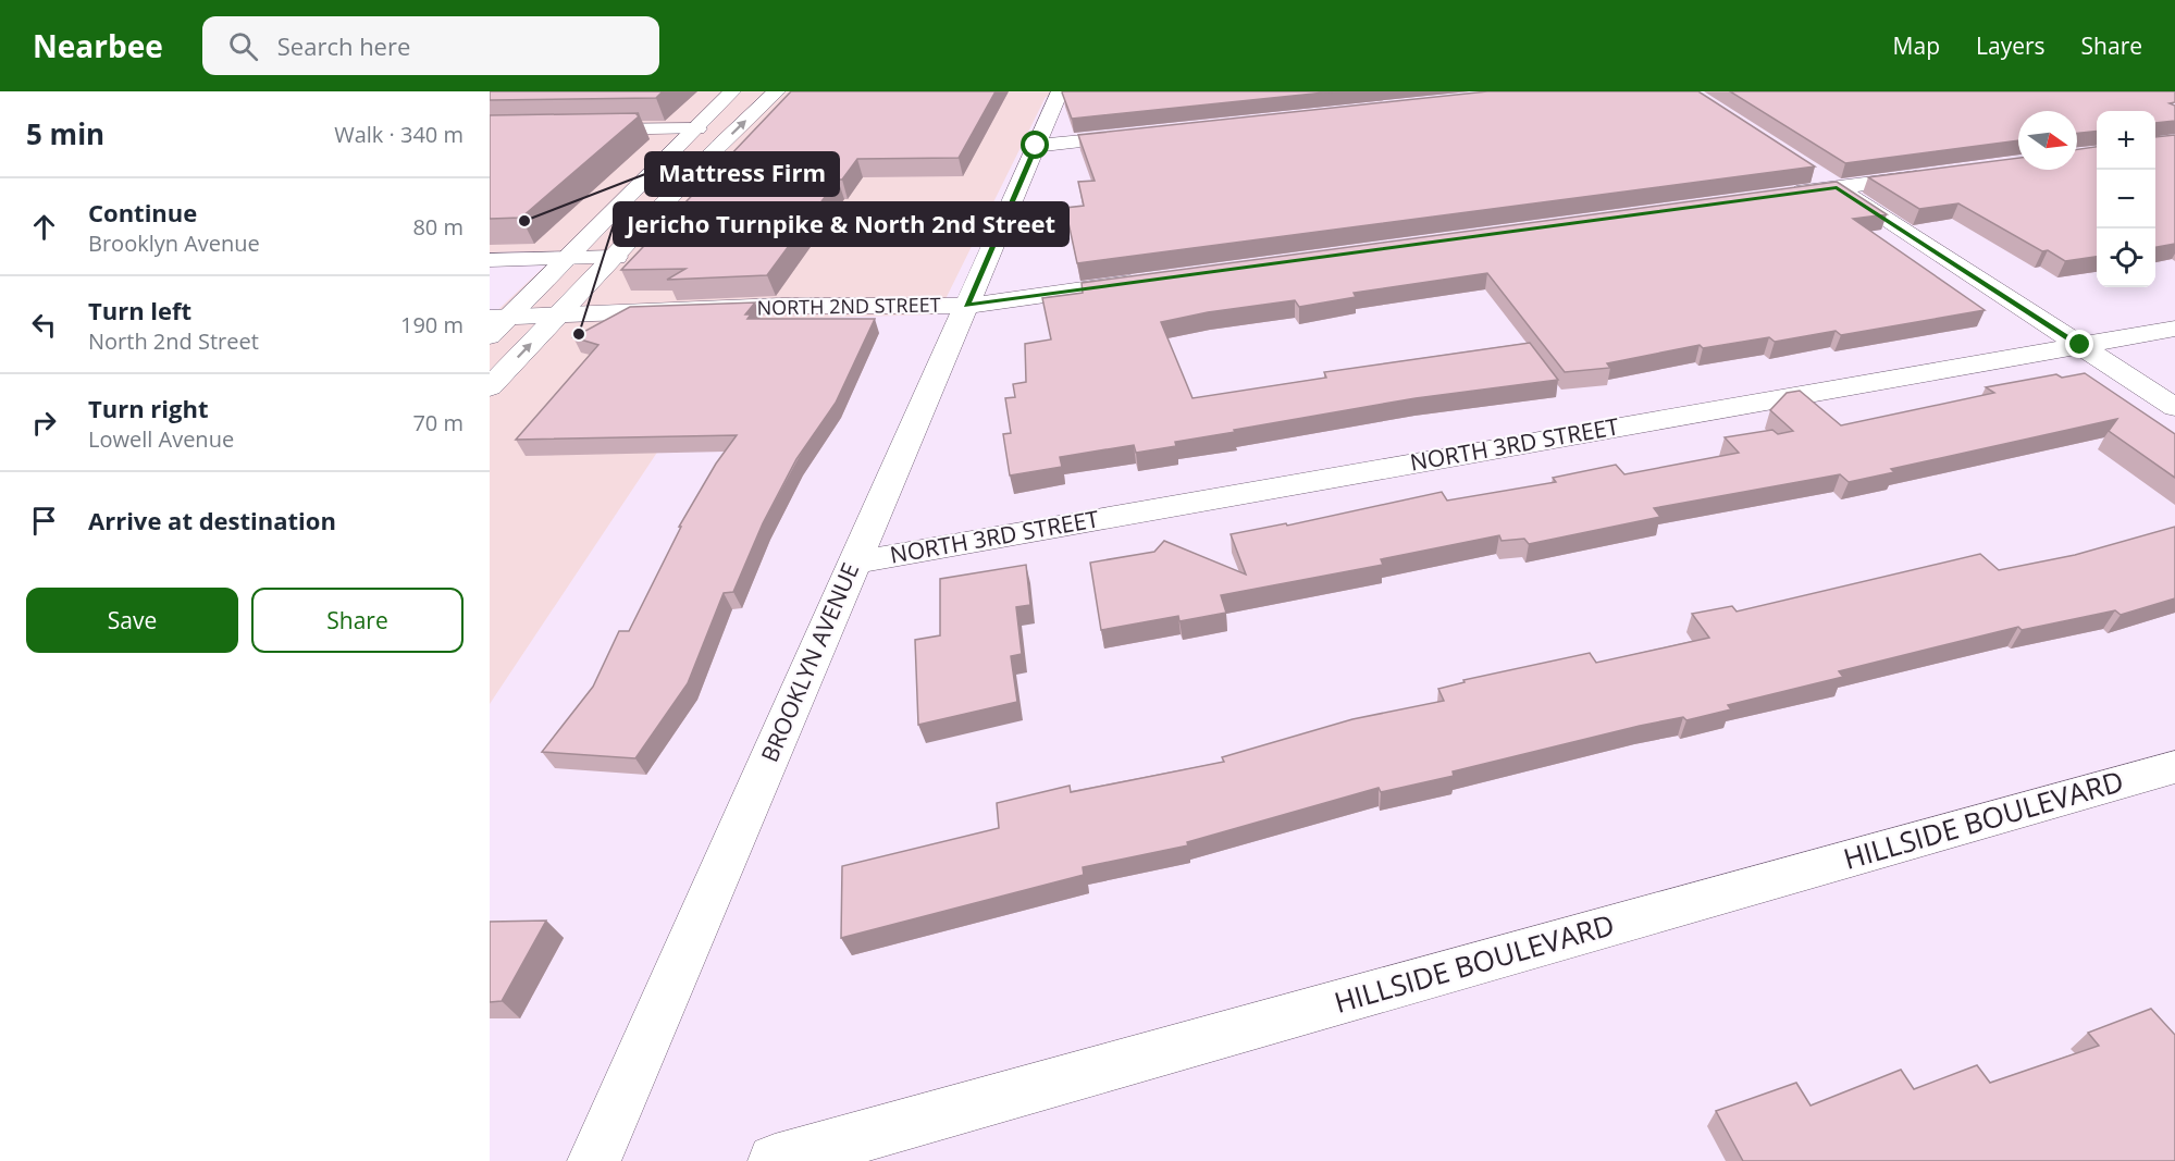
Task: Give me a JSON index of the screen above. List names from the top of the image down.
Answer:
{
  "streets": {
    "street": [
      "NORTH 2ND STREET",
      "NORTH 3RD STREET",
      "BROOKLYN AVENUE",
      "HILLSIDE BOULEVARD"
    ]
  },
  "crossings": [
    ["NORTH 2ND STREET", "BROOKLYN AVENUE"],
    ["NORTH 3RD STREET", "BROOKLYN AVENUE"]
  ],
  "places": ["Mattress Firm", "Jericho Turnpike & North 2nd Street"],
  "north": "right",
  "page": {
    "header": "Nearbee",
    "search": "Search here",
    "nav": ["Map", "Layers", "Share"],
    "heading": ["5 min", "Walk · 340 m"],
    "map_buttons": ["+", "−"],
    "list": [
      ["Continue", "Brooklyn Avenue", "80 m"],
      ["Turn left", "North 2nd Street", "190 m"],
      ["Turn right", "Lowell Avenue", "70 m"],
      "Arrive at destination"
    ],
    "buttons": ["Save", "Share"]
  }
}
